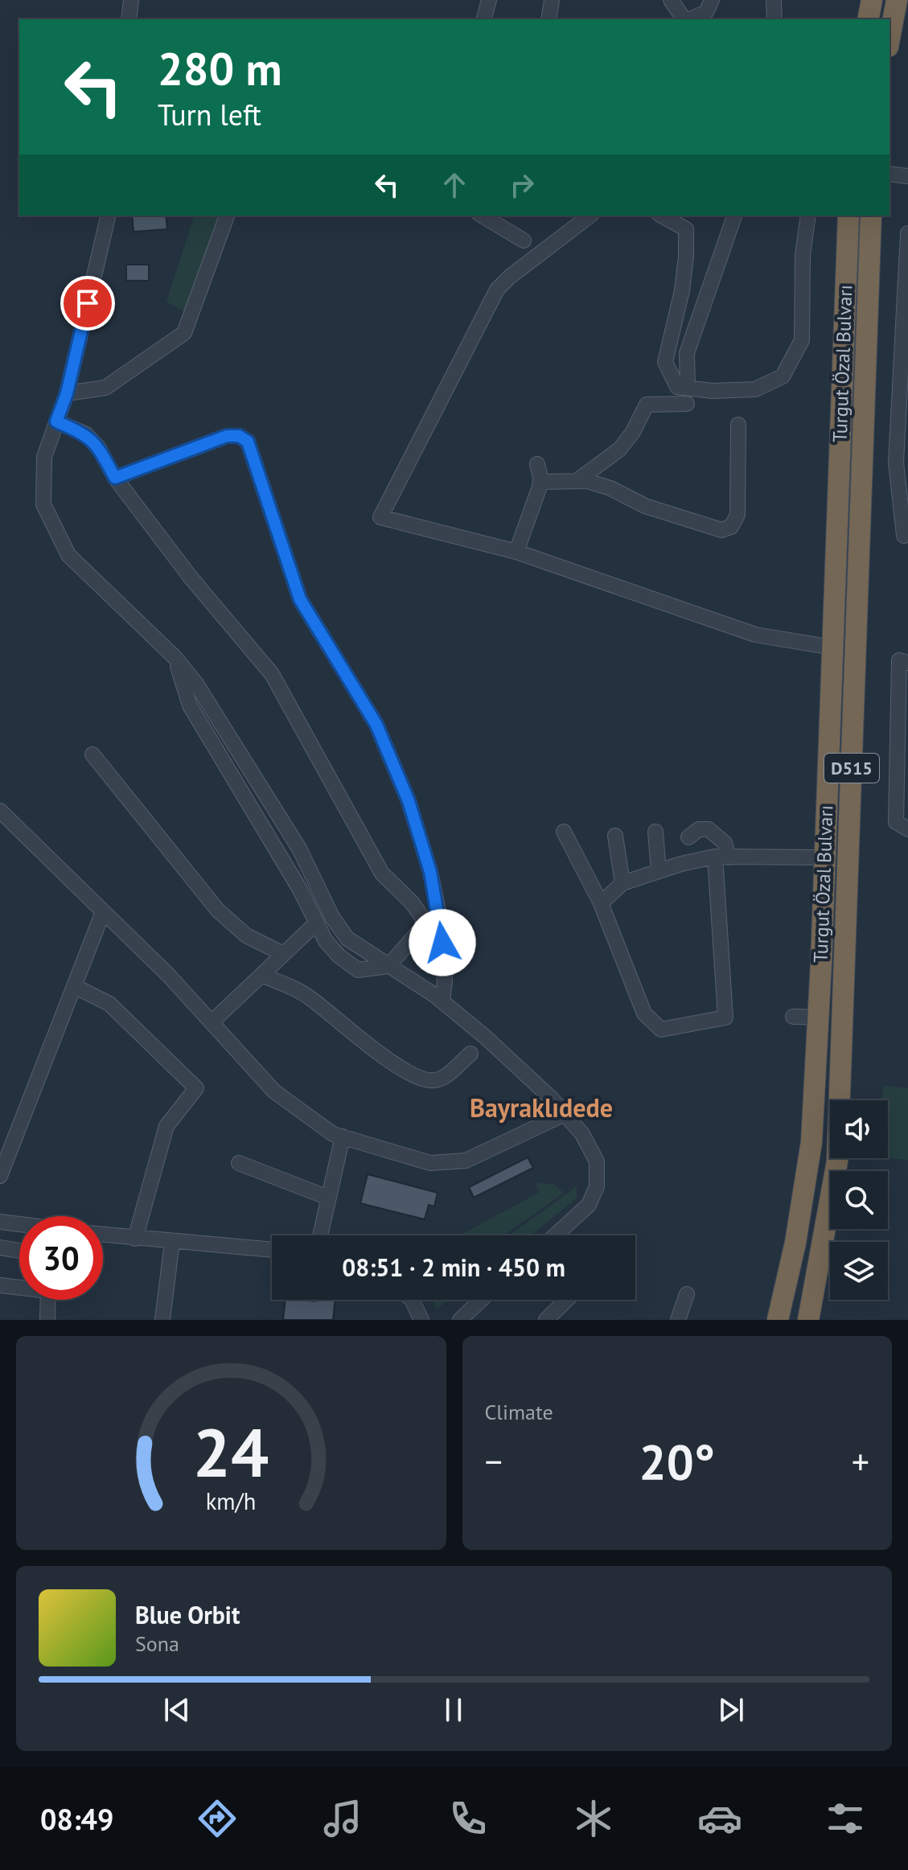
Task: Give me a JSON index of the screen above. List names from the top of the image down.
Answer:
{
  "streets": {
    "highway": ["Turgut Özal Bulvarı", "D515"]
  },
  "districts": ["Bayraklıdede"],
  "page": {
    "turn": ["280 m", "Turn left"],
    "limit": "30",
    "trip": "08:51 · 2 min · 450 m",
    "tile": "Climate",
    "heat": ["−", "20°", "+"],
    "song": ["Blue Orbit", "Sona"],
    "tabs": "08:49",
    "gauge": ["24", "km/h"]
  }
}
